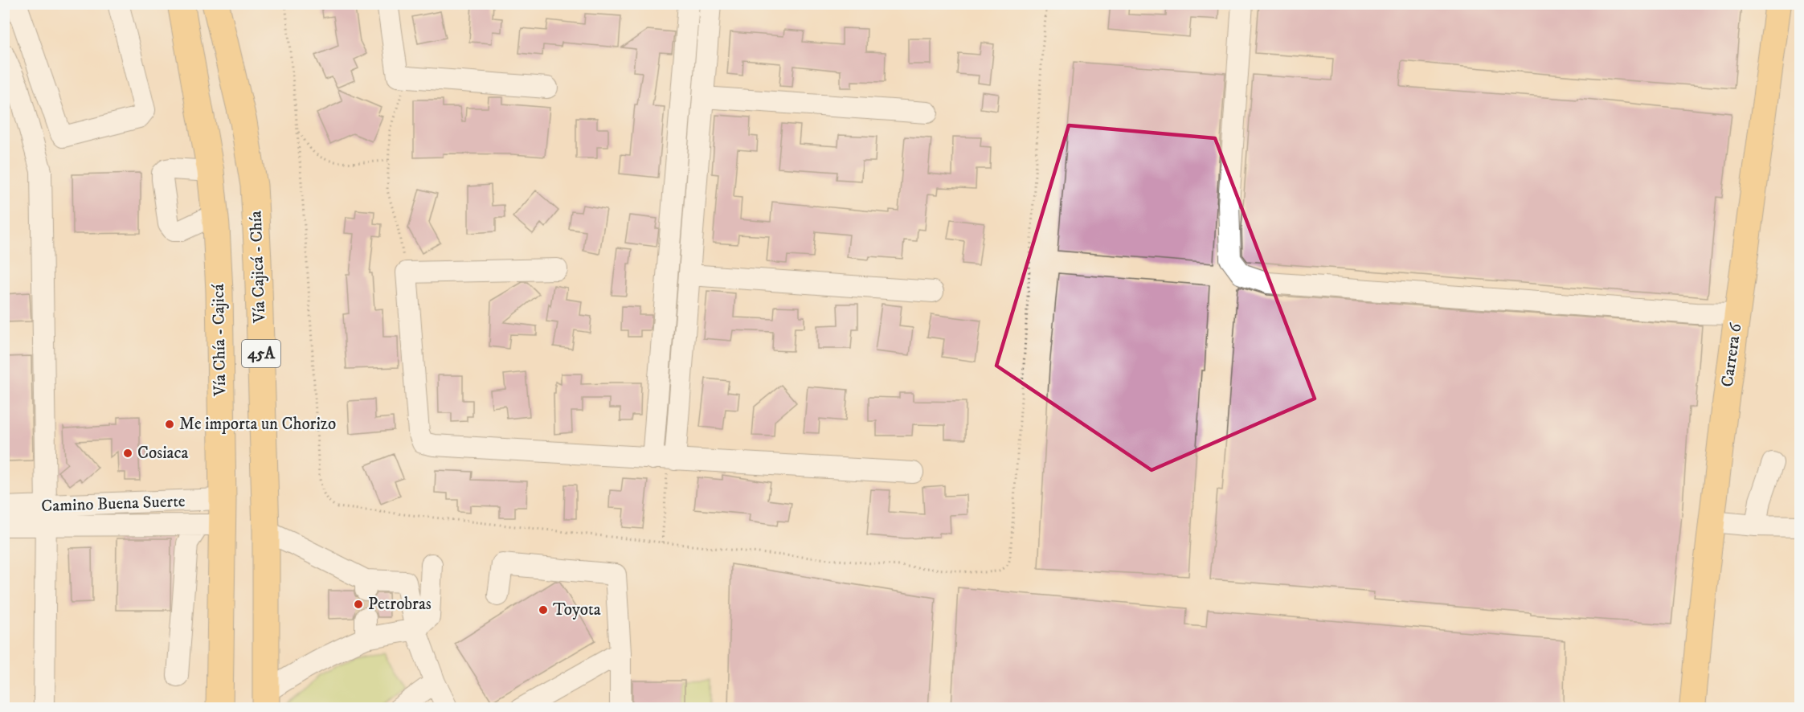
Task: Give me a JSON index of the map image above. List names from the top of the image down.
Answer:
{
  "streets": {
    "highway": ["Vía Cajicá - Chía", "Vía Chía - Cajicá", "45A"],
    "main road": ["Carrera 6"],
    "street": ["Camino Buena Suerte"]
  },
  "crossings": [
    ["Vía Chía - Cajicá", "Camino Buena Suerte"]
  ],
  "places": [
    "Me importa un Chorizo",
    "Cosiaca",
    "Petrobras",
    "Toyota"
  ]
}
